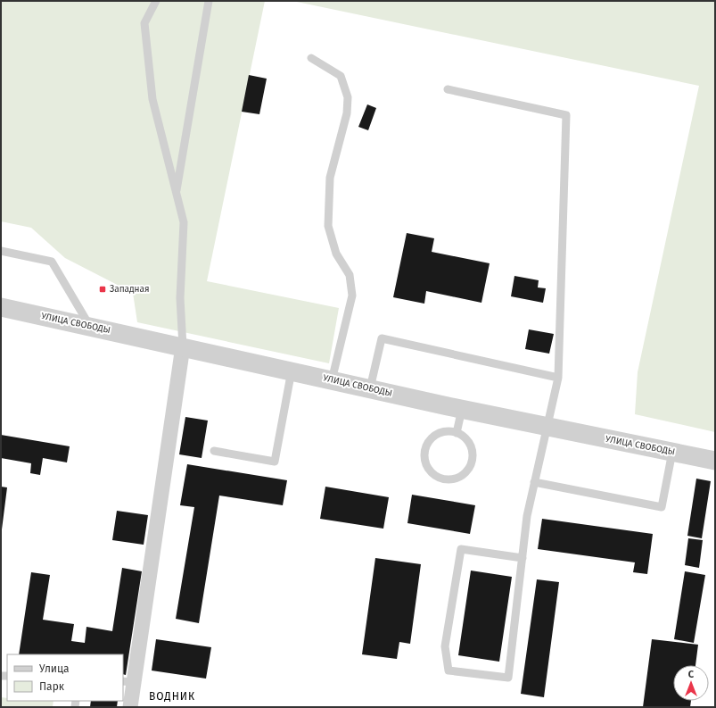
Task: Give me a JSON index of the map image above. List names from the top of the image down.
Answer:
{
  "streets": {
    "street": ["УЛИЦА СВОБОДЫ"]
  },
  "districts": ["ВОДНИК"],
  "places": {
    "transit": ["Западная"]
  },
  "legend": ["Улица", "Парк"],
  "north": "top"
}
